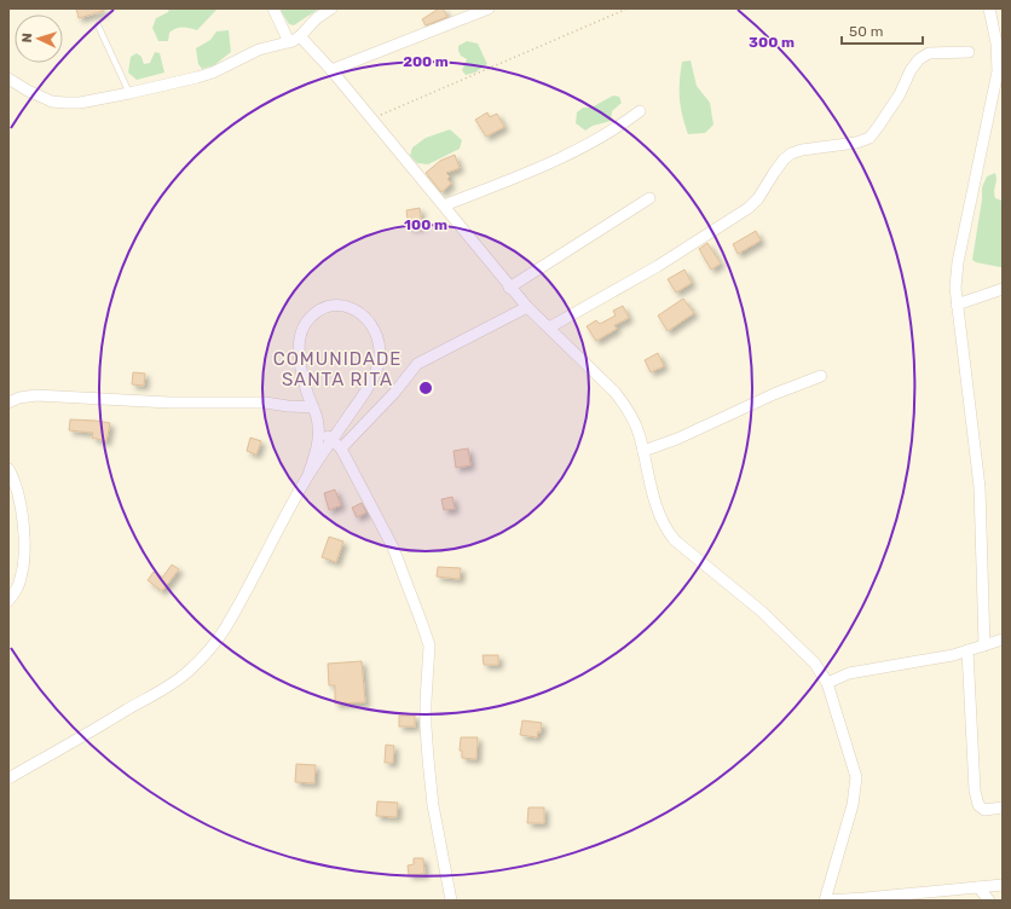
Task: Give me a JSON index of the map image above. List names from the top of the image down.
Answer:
{
  "districts": ["COMUNIDADE SANTA RITA"],
  "scale_bar": "50 m",
  "north": "left",
  "rings": ["300 m", "200 m", "100 m"]
}
